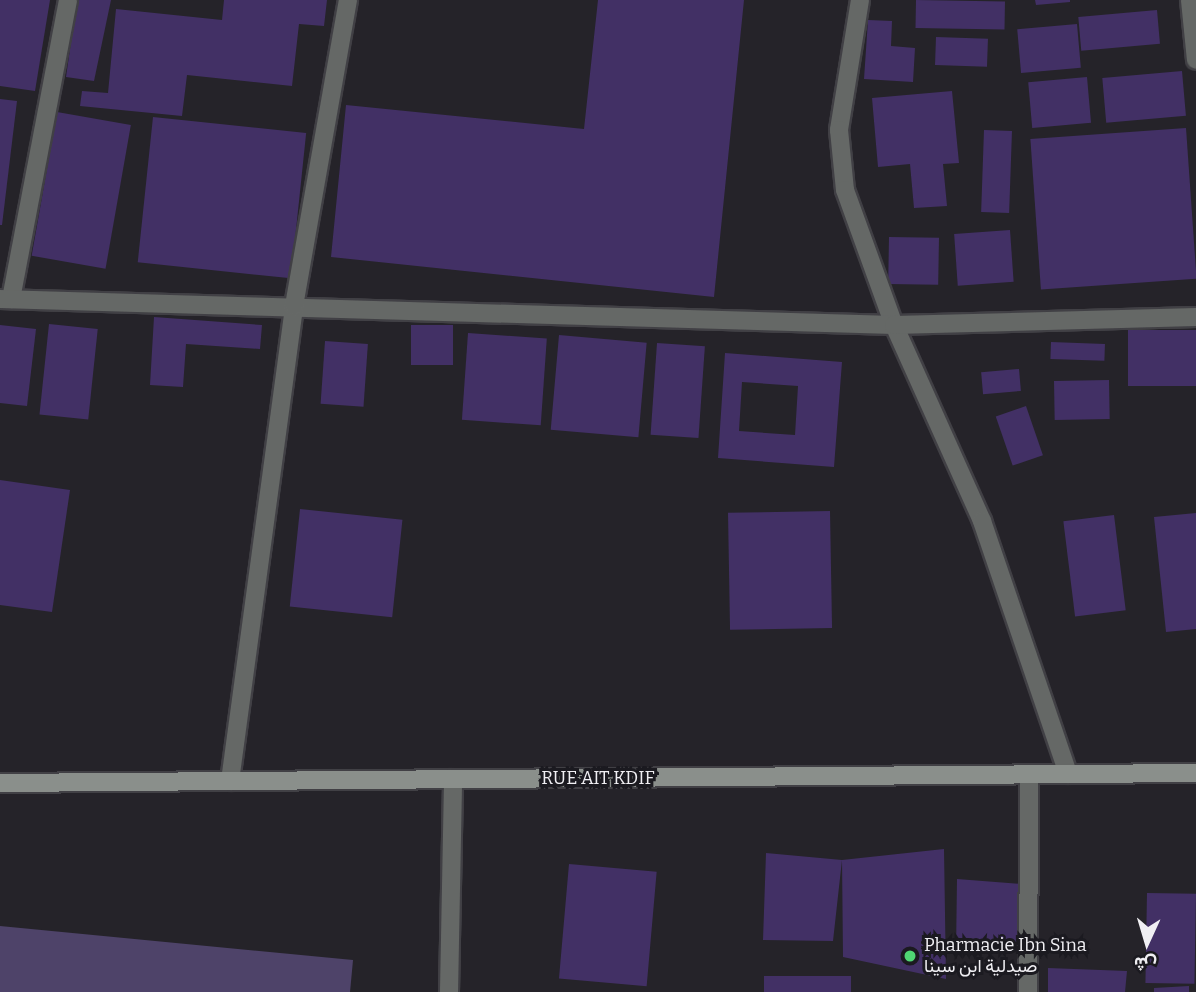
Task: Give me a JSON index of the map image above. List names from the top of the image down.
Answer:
{
  "streets": {
    "street": ["RUE AIT KDIF"]
  },
  "places": ["Pharmacie Ibn Sina صيدلية ابن سينا"],
  "north": "bottom"
}
